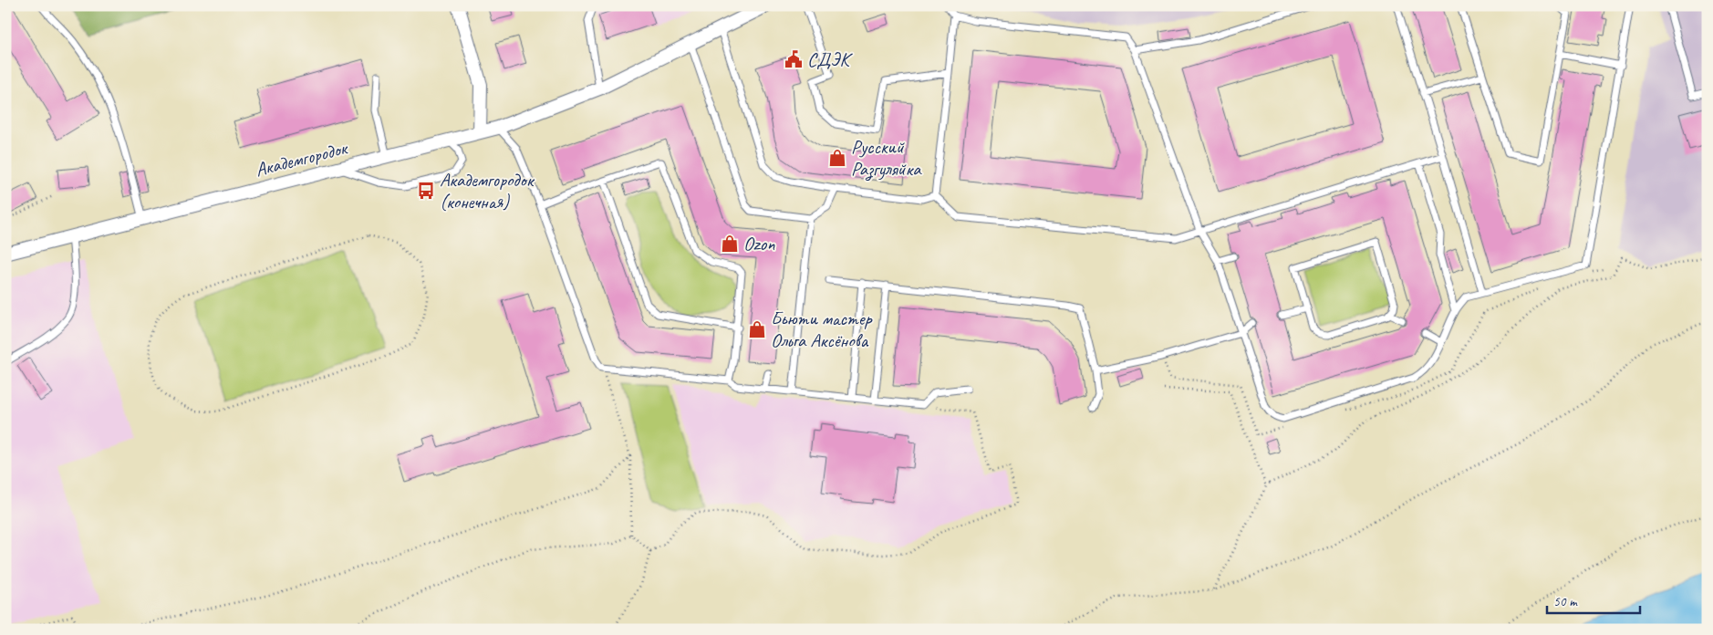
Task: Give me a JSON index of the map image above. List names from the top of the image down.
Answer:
{
  "streets": {
    "street": ["Академгородок"]
  },
  "places": {
    "public building": ["СДЭК"],
    "shop": ["Русский Разгуляйка", "Ozon", "Бьюти мастер Oльга Аксёнова"],
    "bus stop": ["Академгородок (конечная)"]
  },
  "scale_bar": "50 m"
}
